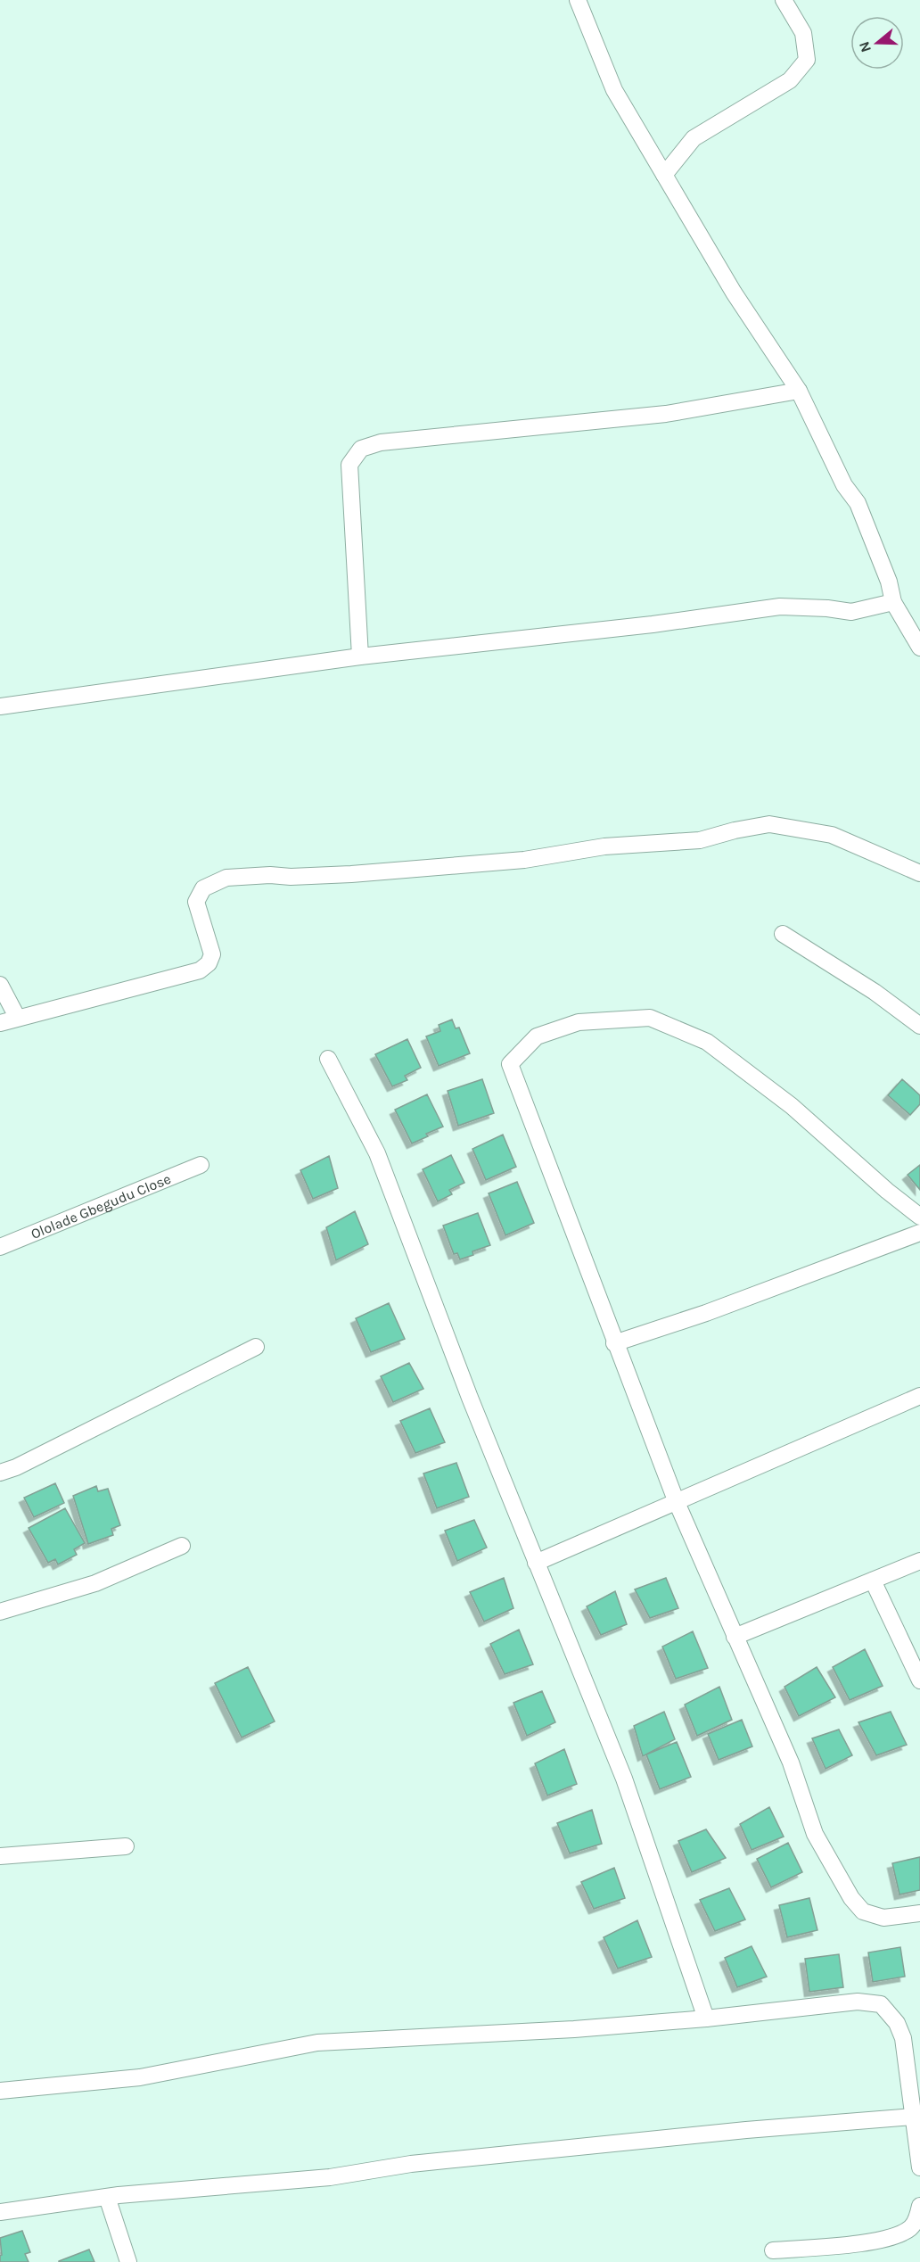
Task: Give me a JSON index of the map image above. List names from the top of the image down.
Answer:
{
  "streets": {
    "street": ["Ololade Gbegudu Close"]
  },
  "north": "left"
}
